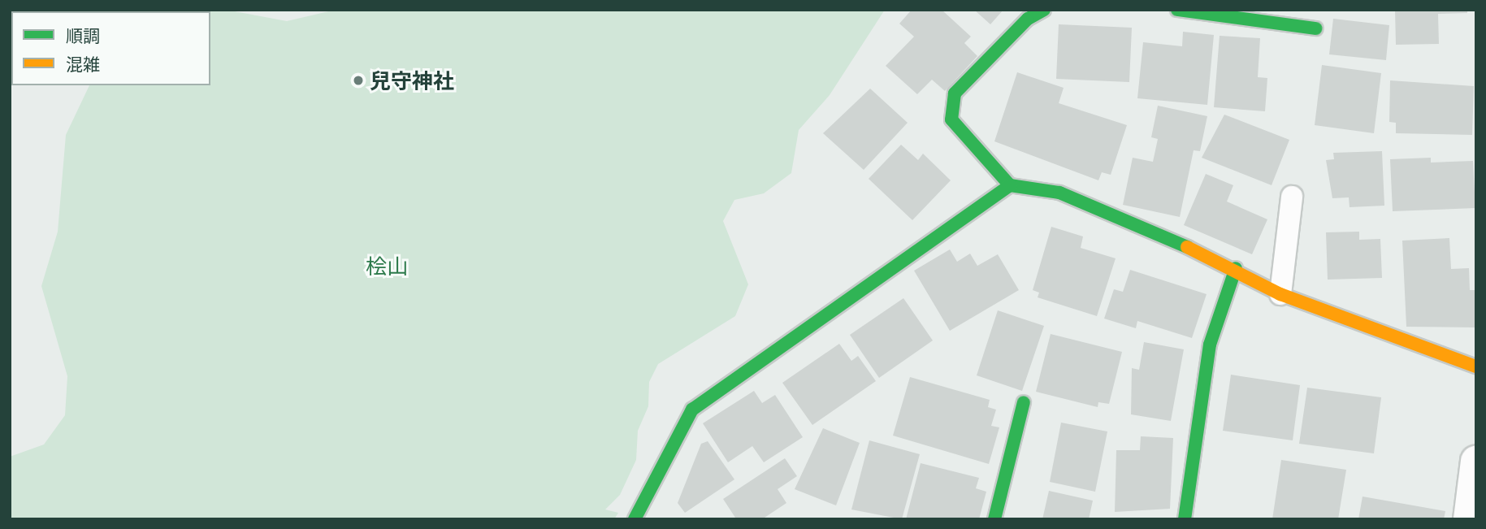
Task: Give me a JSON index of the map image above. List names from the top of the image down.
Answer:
{
  "parks": ["桧山"],
  "places": ["兒守神社"],
  "legend": ["順調", "混雑"]
}
